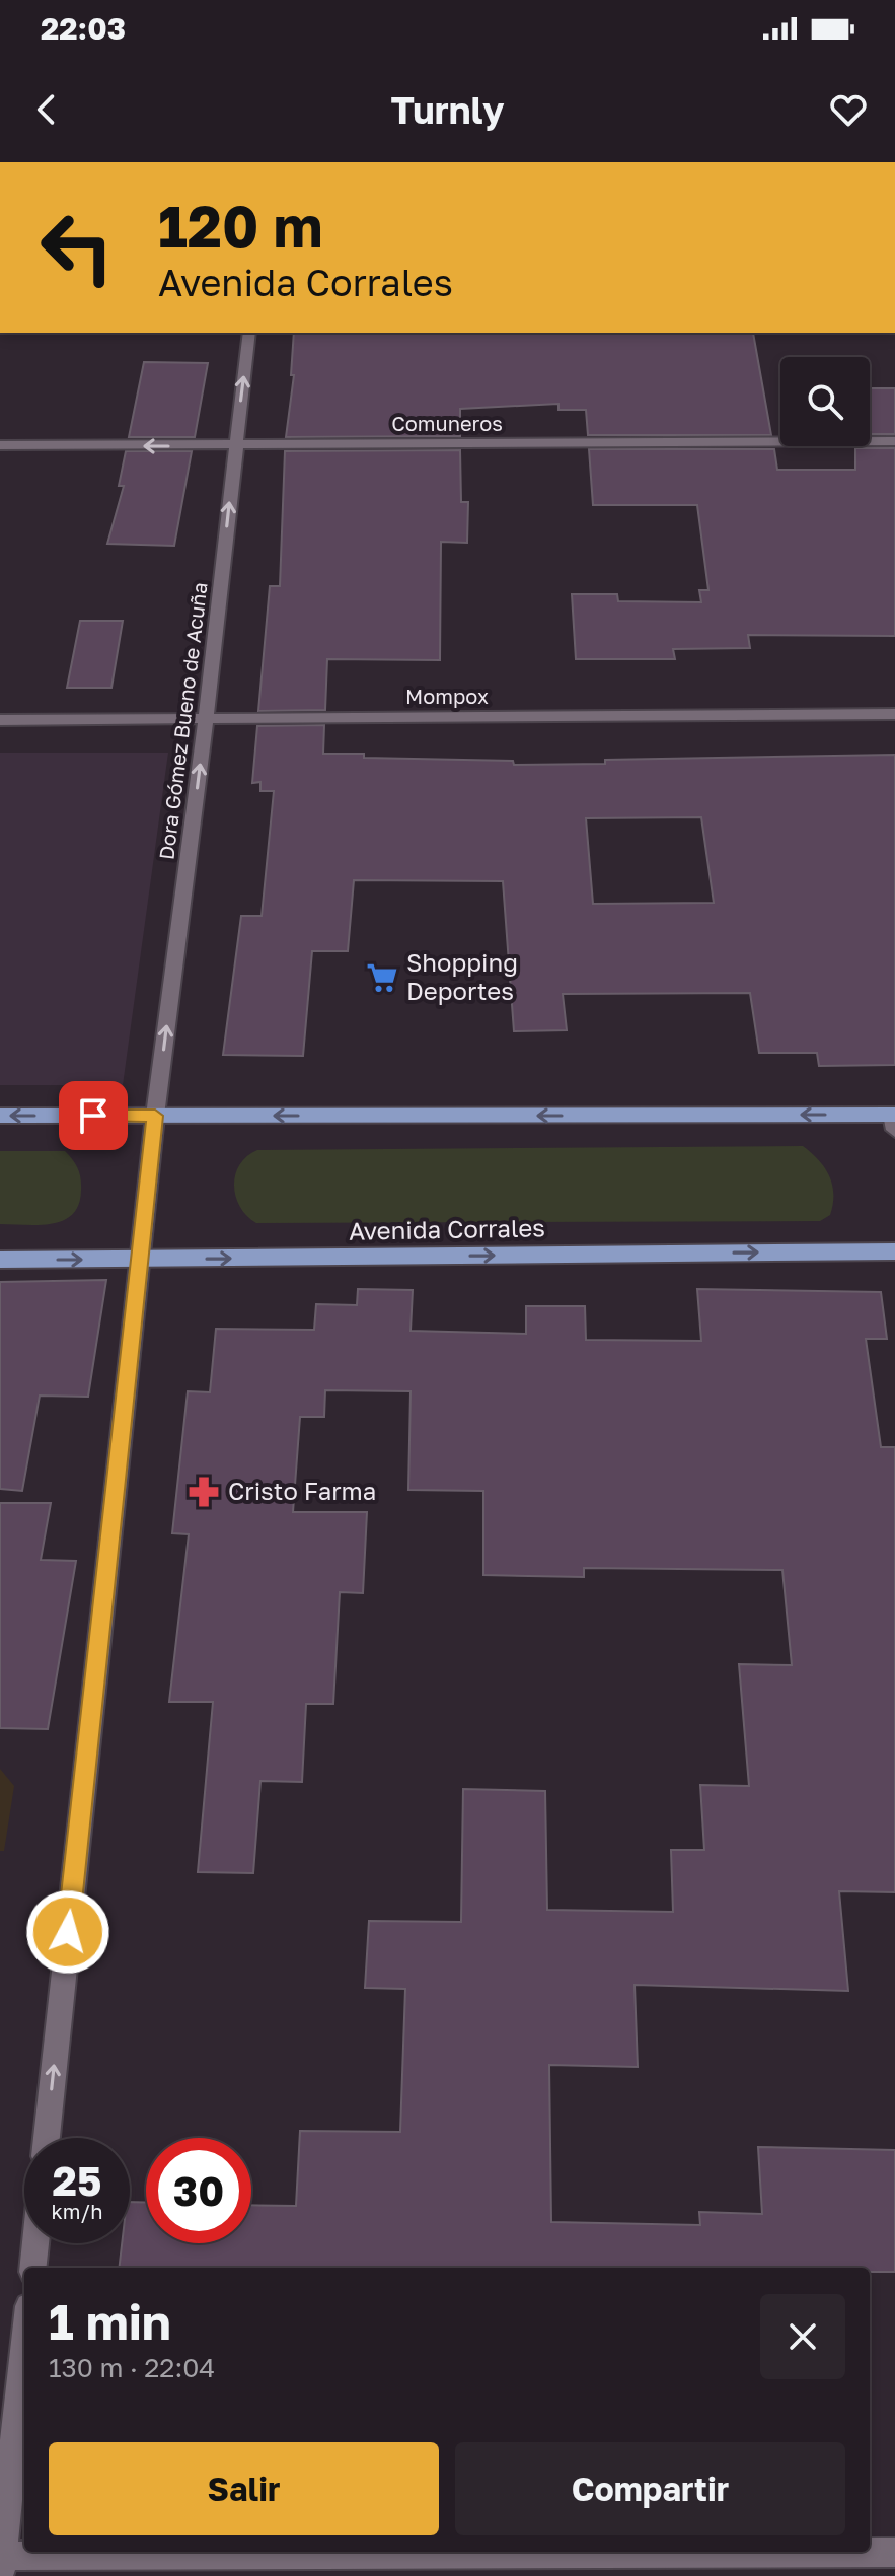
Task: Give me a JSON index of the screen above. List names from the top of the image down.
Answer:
{
  "streets": {
    "main road": ["Avenida Corrales"],
    "street": ["Comuneros", "Mompox", "Dora Gómez Bueno de Acuña"]
  },
  "crossings": [
    ["Comuneros", "Dora Gómez Bueno de Acuña"],
    ["Mompox", "Dora Gómez Bueno de Acuña"],
    ["Dora Gómez Bueno de Acuña", "Avenida Corrales"]
  ],
  "one_way": ["Dora Gómez Bueno de Acuña"],
  "places": {
    "supermarket": ["Shopping Deportes"],
    "pharmacy": ["Cristo Farma"]
  },
  "page": {
    "status": "22:03",
    "header": "Turnly",
    "turn": ["120 m", "Avenida Corrales"],
    "speed": "25 km/h",
    "limit": "30",
    "heading": ["1 min", "130 m · 22:04"],
    "buttons": ["Salir", "Compartir"]
  }
}
